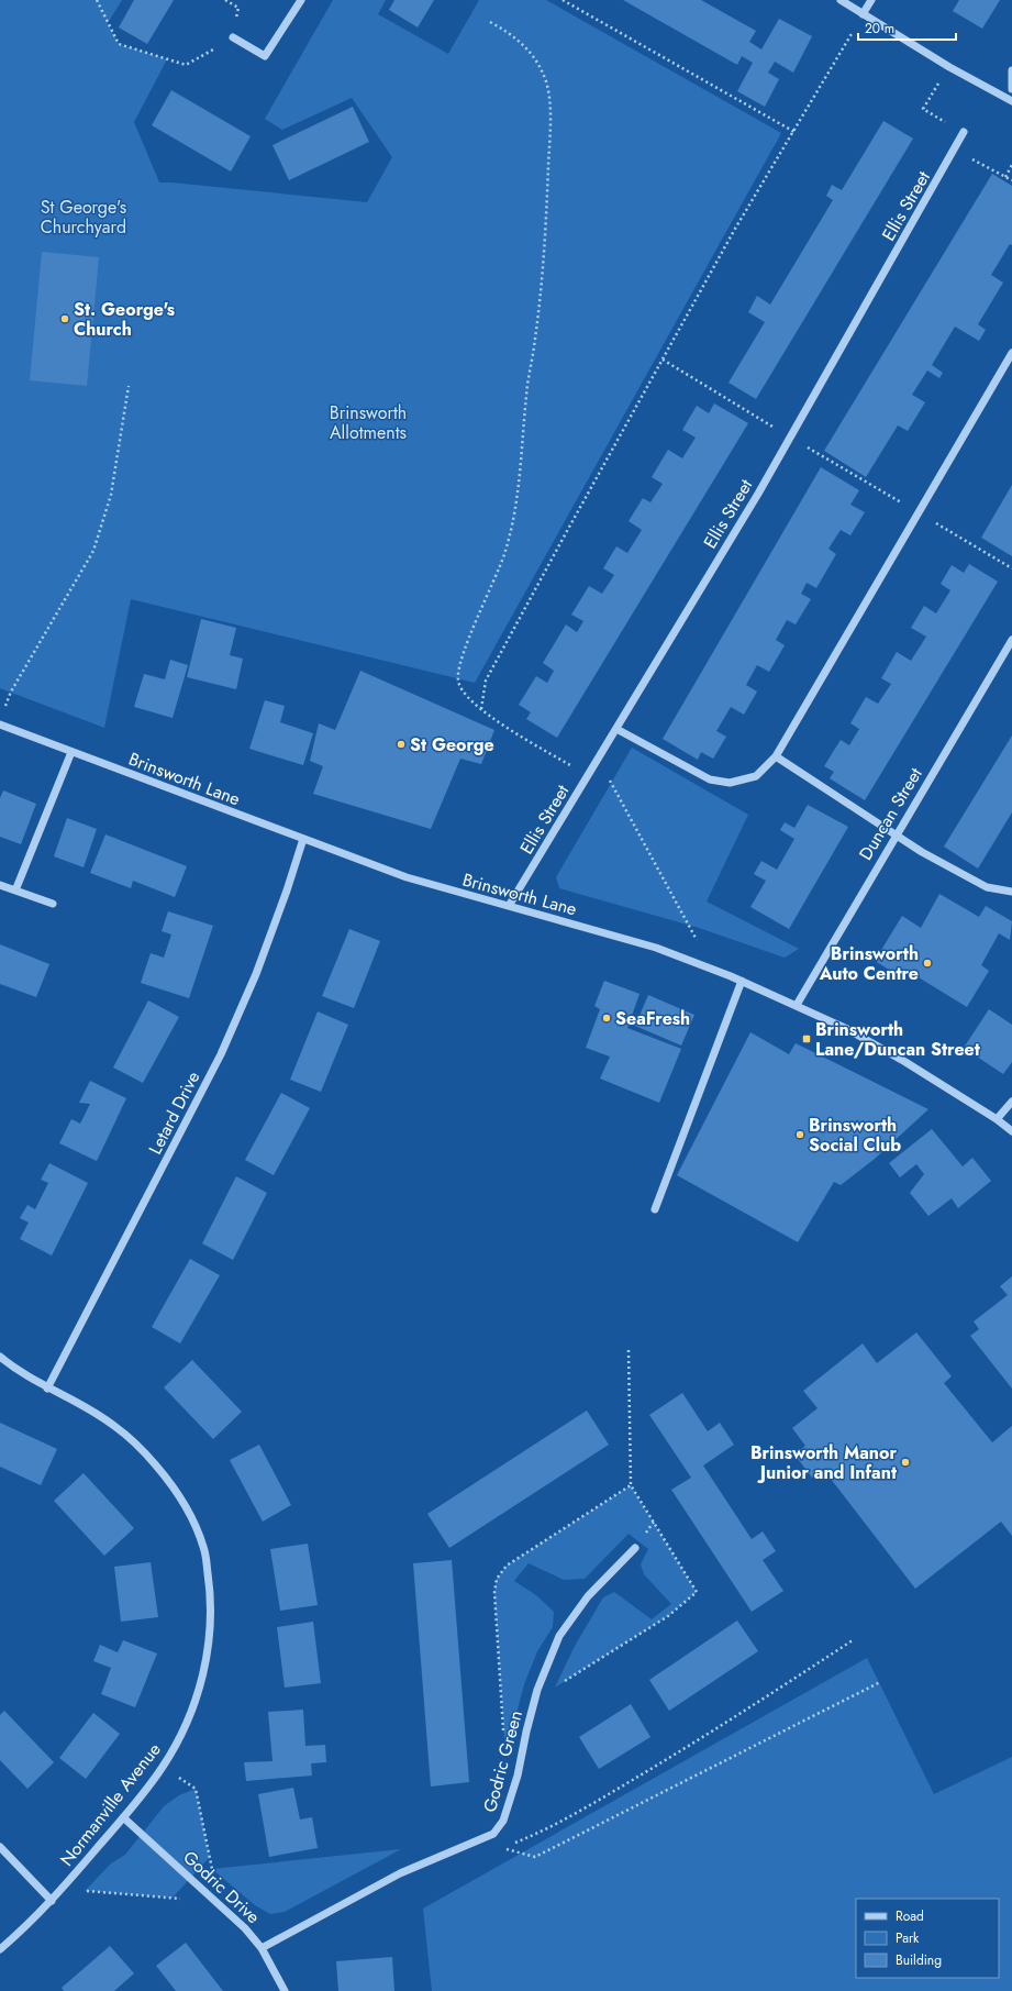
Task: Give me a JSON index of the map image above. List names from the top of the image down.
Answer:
{
  "streets": {
    "street": [
      "Ellis Street",
      "Brinsworth Lane",
      "Duncan Street",
      "Letard Drive",
      "Godric Green",
      "Normanville Avenue",
      "Godric Drive"
    ]
  },
  "crossings": [
    ["Ellis Street", "Brinsworth Lane"],
    ["Brinsworth Lane", "Duncan Street"],
    ["Brinsworth Lane", "Letard Drive"],
    ["Letard Drive", "Normanville Avenue"],
    ["Godric Green", "Godric Drive"],
    ["Normanville Avenue", "Godric Drive"]
  ],
  "parks": ["St George's Churchyard", "Brinsworth Allotments"],
  "places": {
    "other": [
      "St. George's Church",
      "St George",
      "Brinsworth Auto Centre",
      "SeaFresh",
      "Brinsworth Social Club",
      "Brinsworth Manor Junior and Infant"
    ],
    "transit": ["Brinsworth Lane/Duncan Street"]
  },
  "legend": ["Road", "Park", "Building"],
  "scale_bar": "20 m"
}
